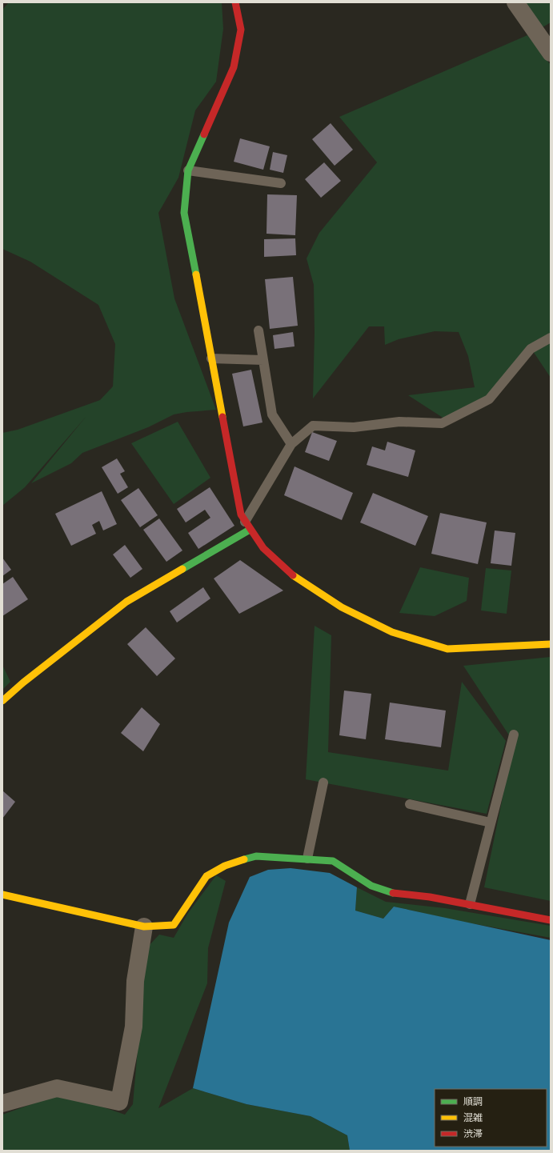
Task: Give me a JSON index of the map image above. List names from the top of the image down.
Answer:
{
  "legend": ["順調", "混雑", "渋滞"]
}
